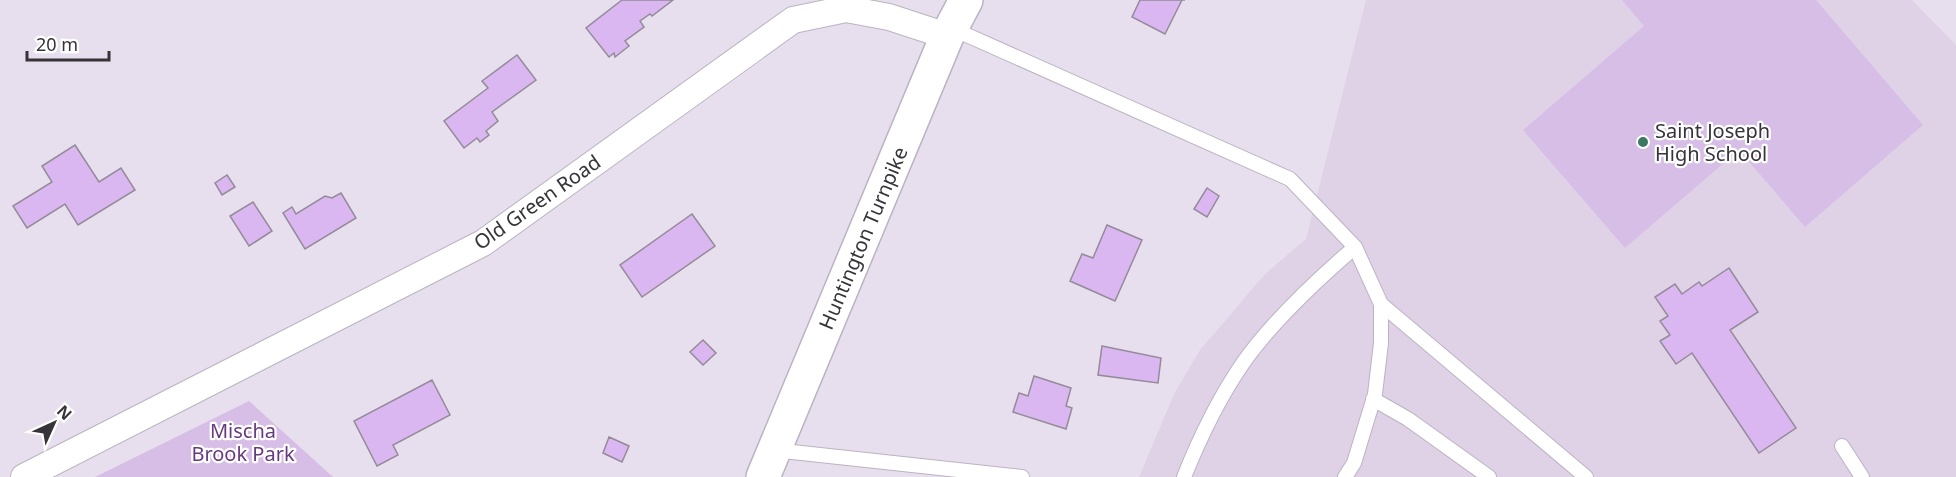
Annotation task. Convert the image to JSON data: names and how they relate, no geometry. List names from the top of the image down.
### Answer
{
  "streets": {
    "main road": ["Huntington Turnpike"],
    "street": ["Old Green Road"]
  },
  "crossings": [
    ["Old Green Road", "Huntington Turnpike"]
  ],
  "parks": ["Mischa Brook Park"],
  "places": ["Saint Joseph High School"],
  "scale_bar": "20 m",
  "north": "top right"
}
